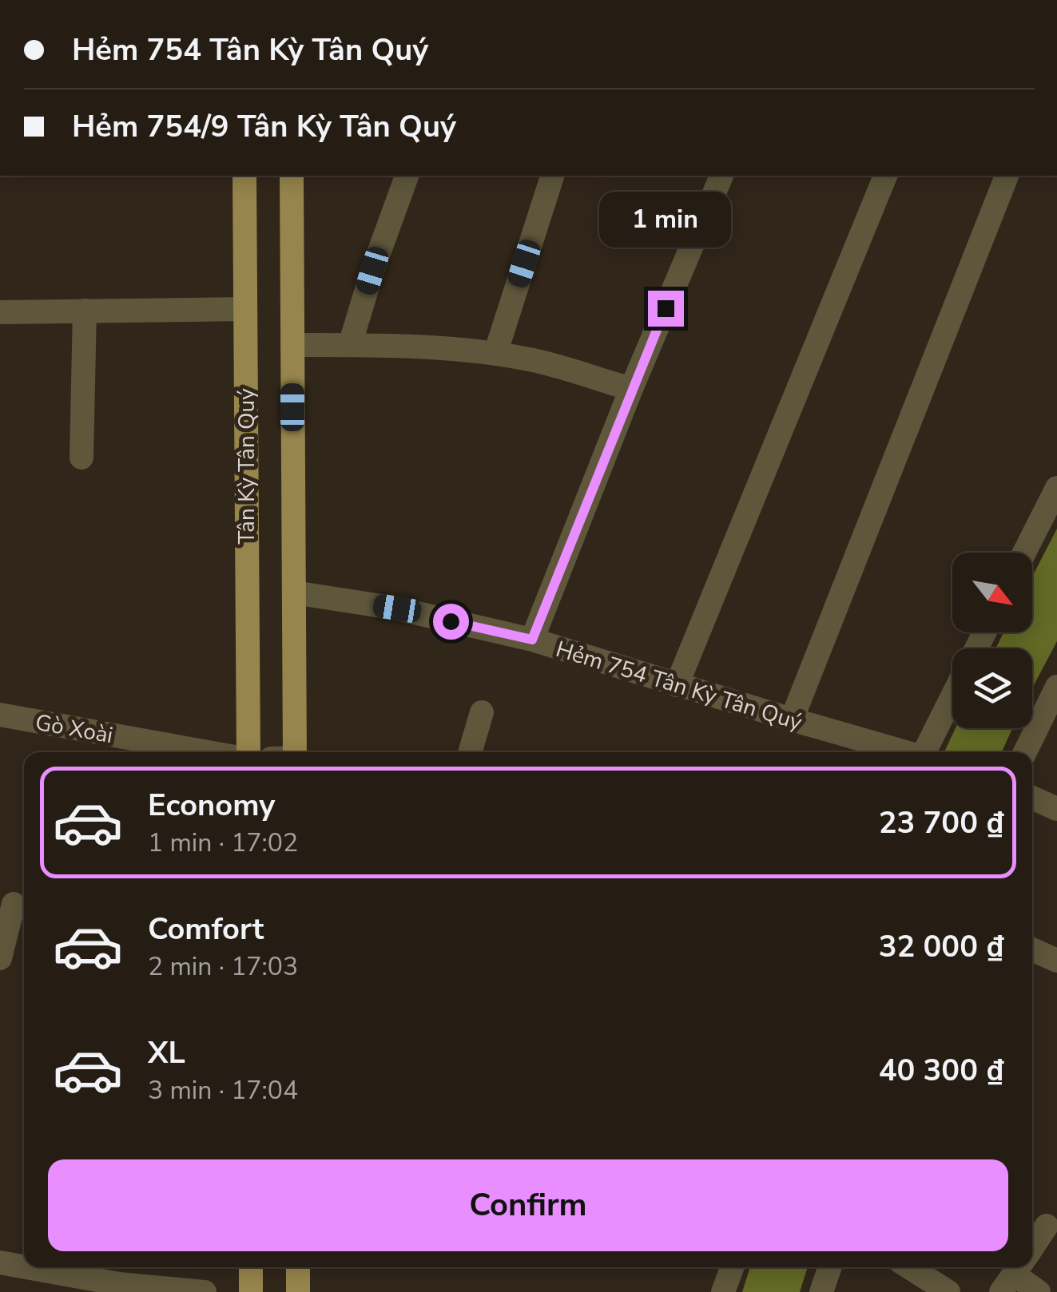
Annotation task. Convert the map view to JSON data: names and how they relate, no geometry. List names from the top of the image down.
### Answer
{
  "streets": {
    "main road": ["Tân Kỳ Tân Quý"],
    "street": ["Hẻm 754 Tân Kỳ Tân Quý", "Gò Xoài"]
  },
  "north": "bottom right",
  "page": {
    "banner": ["Hẻm 754 Tân Kỳ Tân Quý", "Hẻm 754/9 Tân Kỳ Tân Quý"],
    "bubble": "1 min",
    "list": [
      {
        "name": "Economy",
        "note": "1 min · 17:02",
        "value": "23 700 ₫"
      },
      {
        "name": "Comfort",
        "note": "2 min · 17:03",
        "value": "32 000 ₫"
      },
      {
        "name": "XL",
        "note": "3 min · 17:04",
        "value": "40 300 ₫"
      }
    ],
    "buttons": "Confirm"
  }
}
